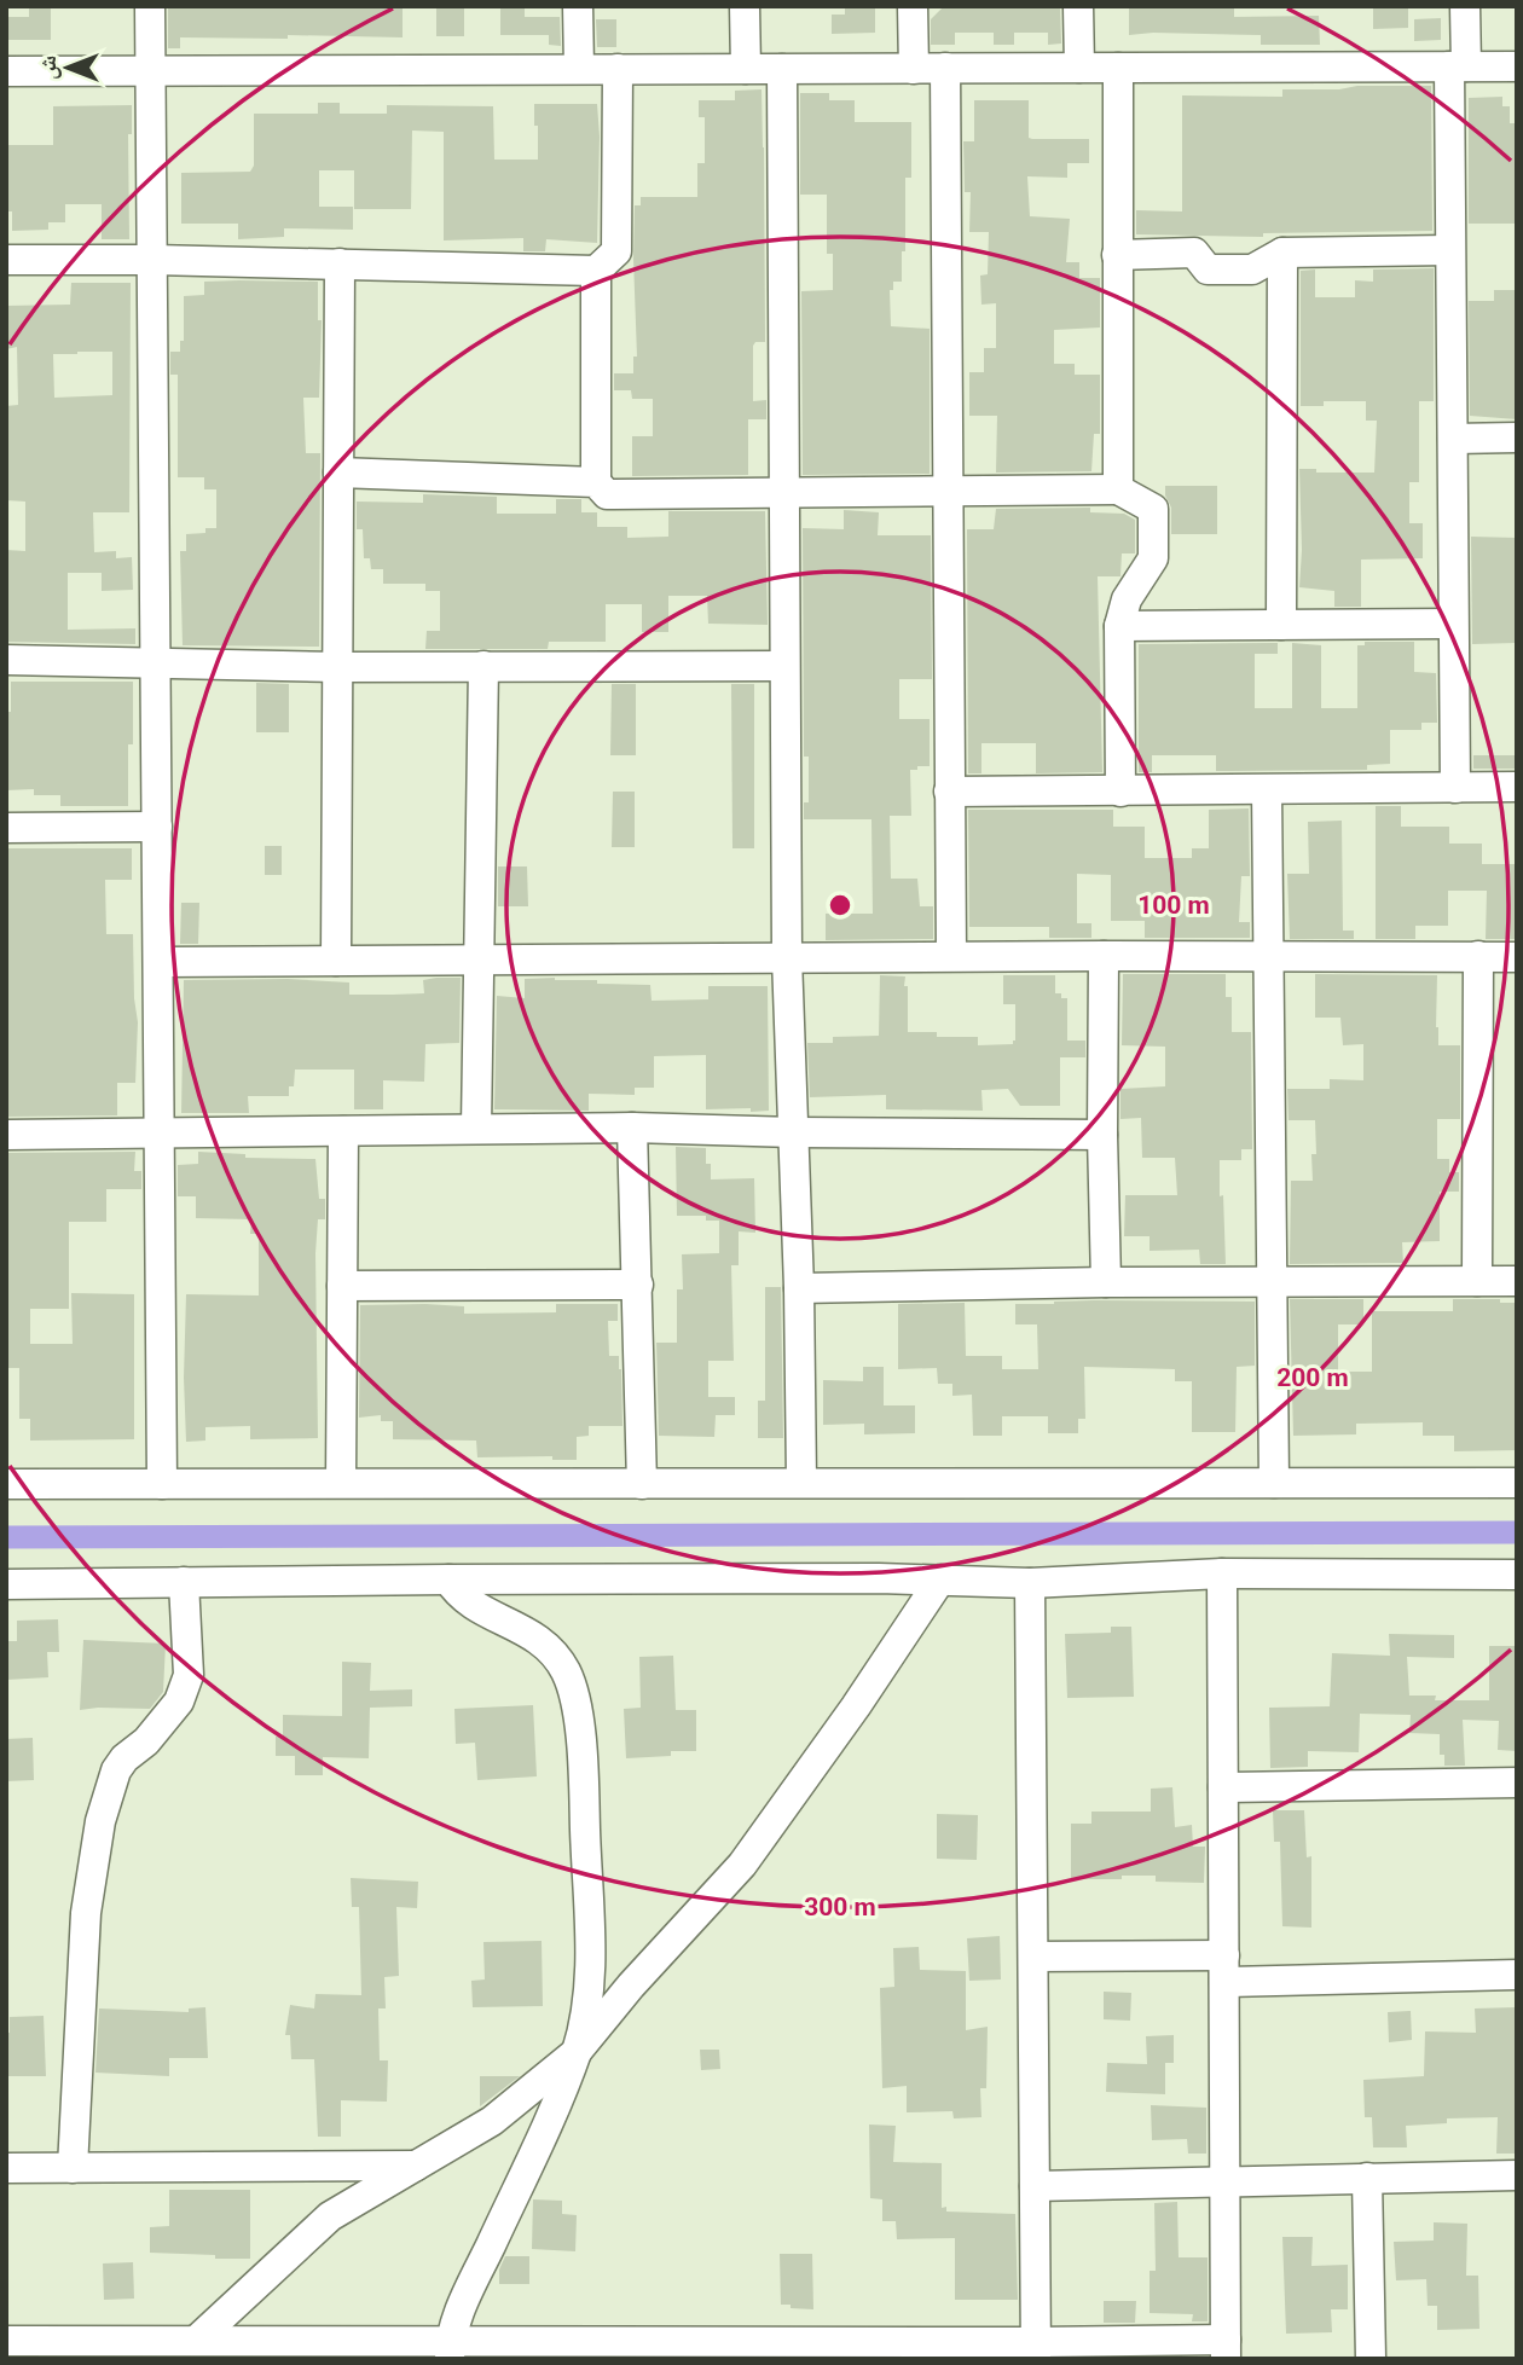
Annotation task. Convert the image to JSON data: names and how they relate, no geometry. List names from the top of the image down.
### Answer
{
  "north": "left",
  "rings": ["100 m", "200 m", "300 m"]
}
